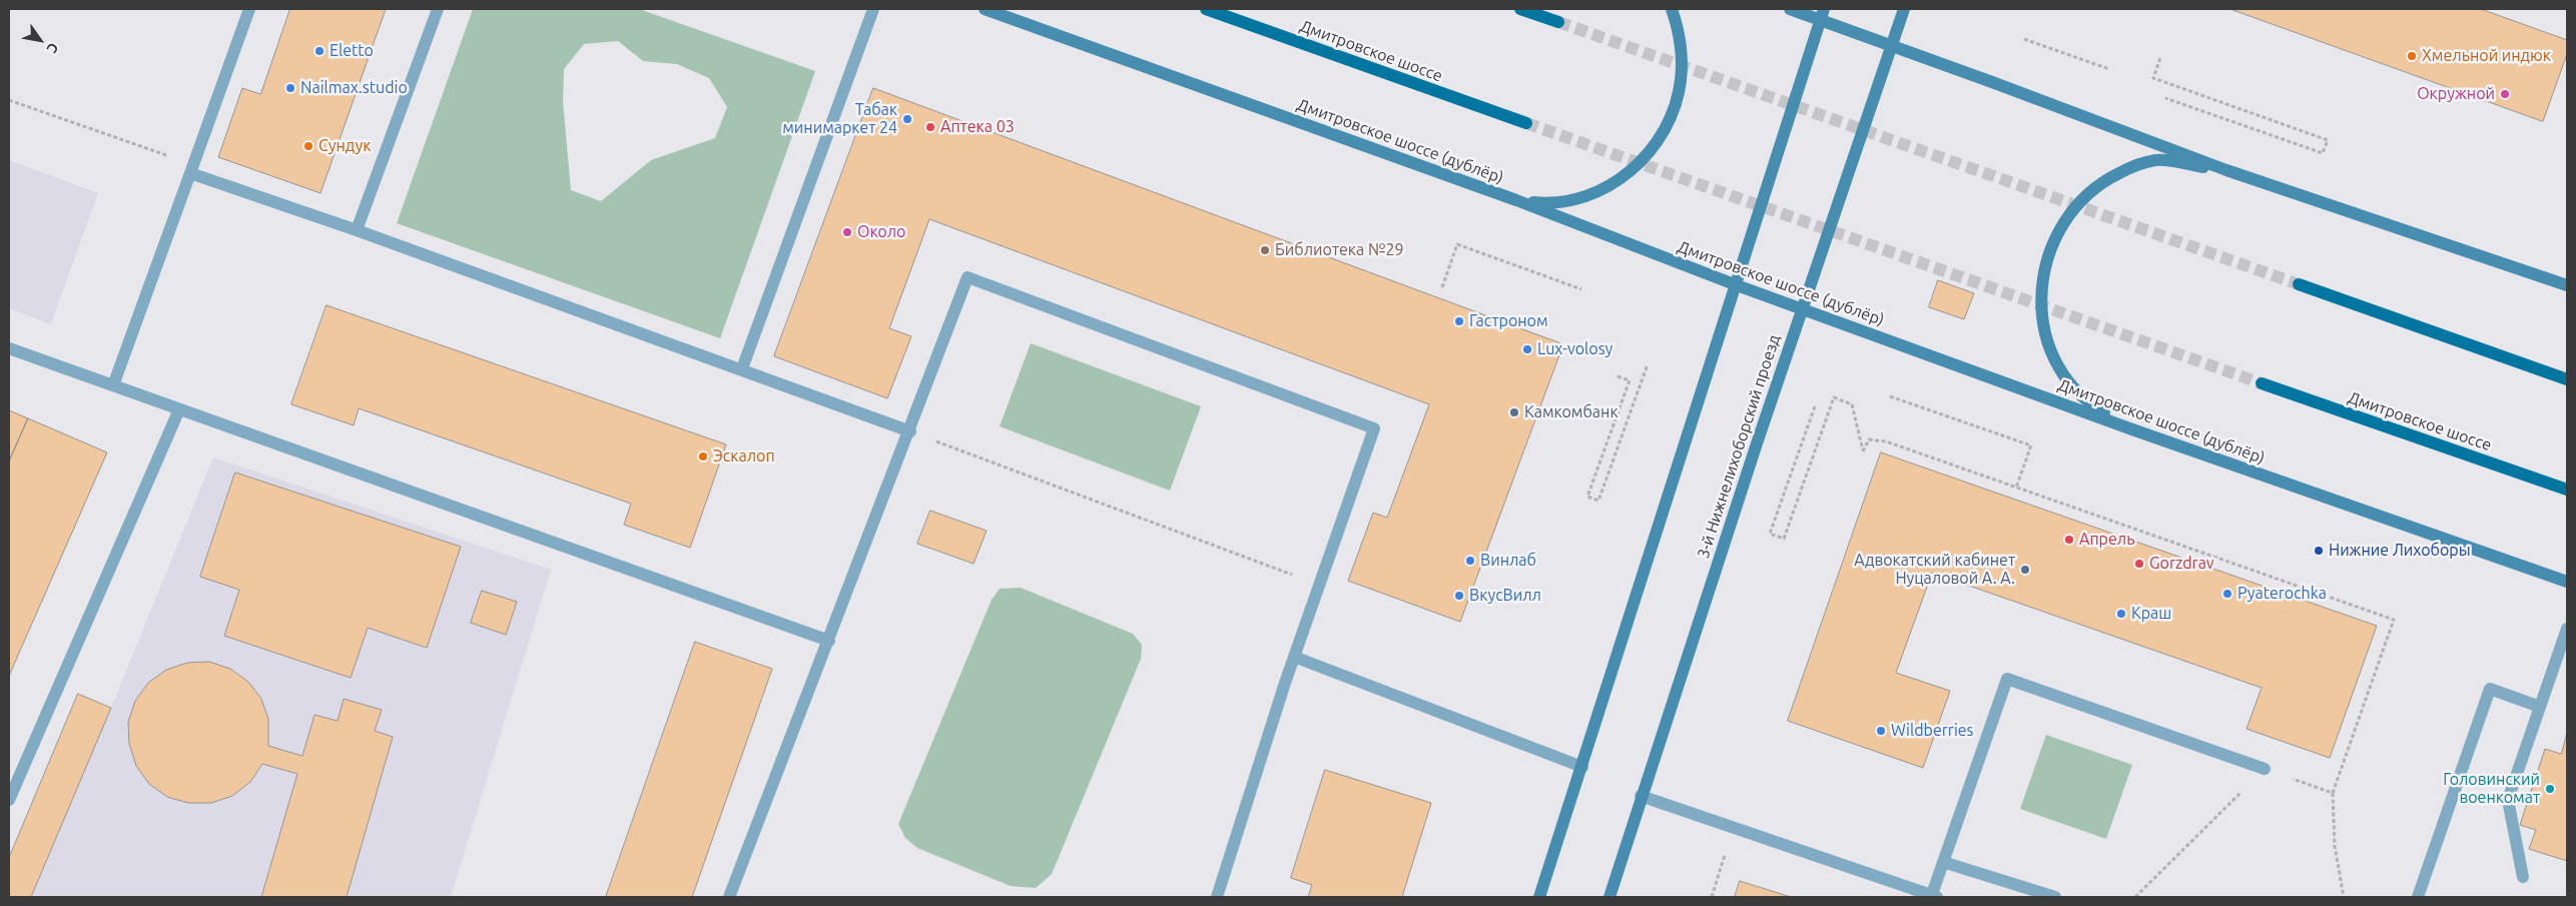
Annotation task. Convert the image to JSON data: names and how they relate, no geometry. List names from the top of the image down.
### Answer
{
  "streets": {
    "main road": ["Дмитровское шоссе", "Дмитровское шоссе (дублёр)", "3-й Нижнелихоборский проезд"]
  },
  "crossings": [
    ["Дмитровское шоссе (дублёр)", "3-й Нижнелихоборский проезд"]
  ],
  "places": [
    "Eletto",
    "Хмельной индюк",
    "Nailmax.studio",
    "Окружной",
    "Табак минимаркет 24",
    "Аптека 03",
    "Сундук",
    "Около",
    "Библиотека №29",
    "Гастроном",
    "Lux-volosy",
    "Камкомбанк",
    "Эскалоп",
    "Апрель",
    "Нижние Лихоборы",
    "Винлаб",
    "Gorzdrav",
    "Адвокатский кабинет Нуцаловой А. А.",
    "Pyaterochka",
    "ВкусВилл",
    "Краш",
    "Wildberries",
    "Головинский военкомат"
  ],
  "north": "bottom right"
}
